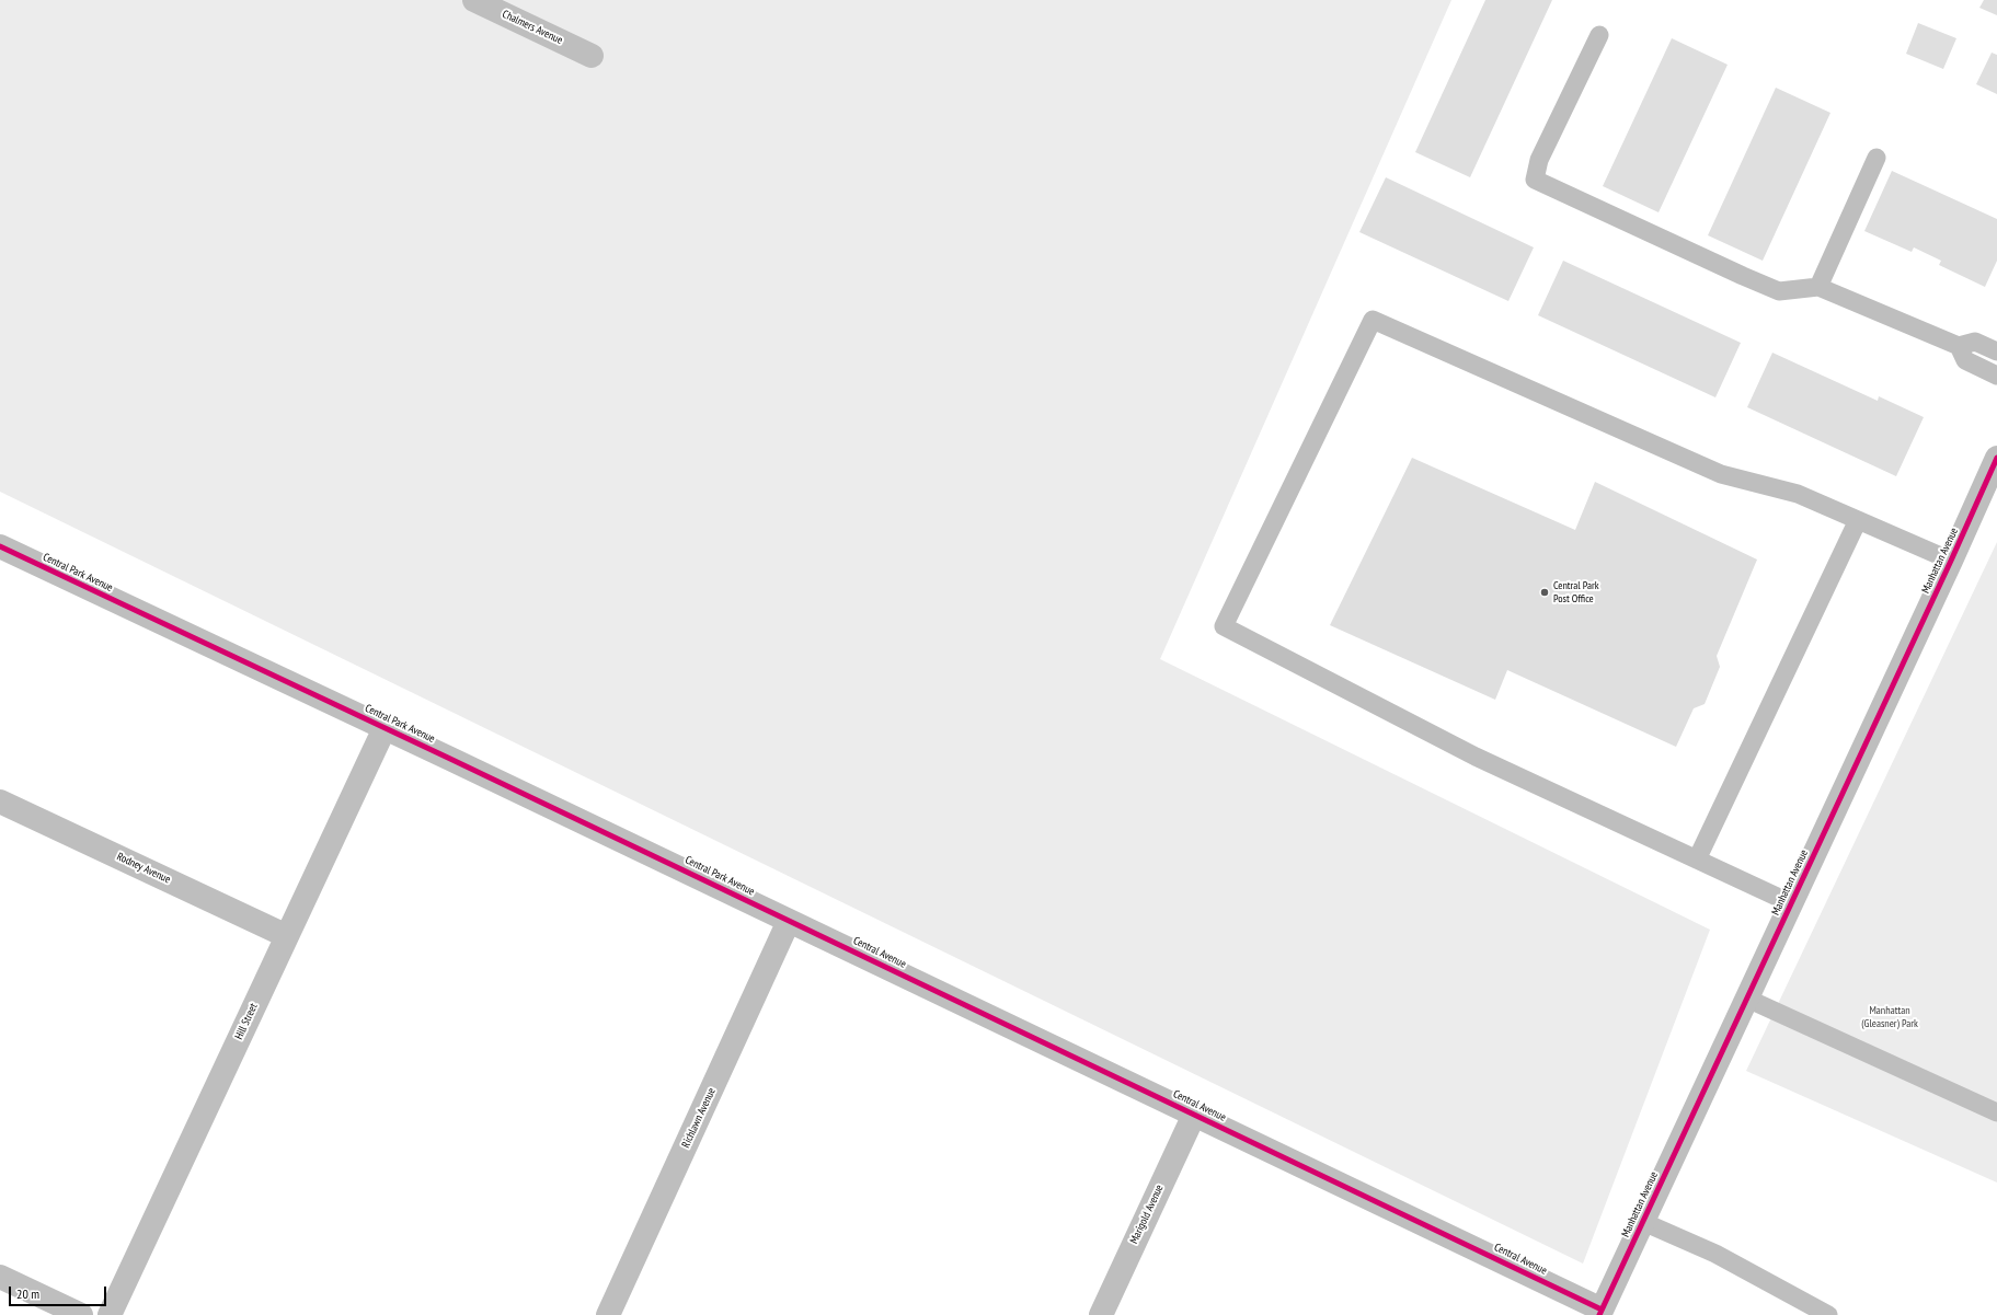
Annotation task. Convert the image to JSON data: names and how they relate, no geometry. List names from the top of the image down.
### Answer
{
  "streets": {
    "street": [
      "Chalmers Avenue",
      "Manhattan Avenue",
      "Central Park Avenue",
      "Rodney Avenue",
      "Central Avenue",
      "Hill Street",
      "Richlawn Avenue",
      "Marigold Avenue"
    ]
  },
  "crossings": [
    ["Manhattan Avenue", "Central Avenue"],
    ["Central Park Avenue", "Central Avenue"],
    ["Central Park Avenue", "Hill Street"],
    ["Central Park Avenue", "Richlawn Avenue"],
    ["Rodney Avenue", "Hill Street"],
    ["Central Avenue", "Richlawn Avenue"],
    ["Central Avenue", "Marigold Avenue"]
  ],
  "parks": ["Manhattan (Gleasner) Park"],
  "places": ["Central Park Post Office"],
  "scale_bar": "20 m"
}
